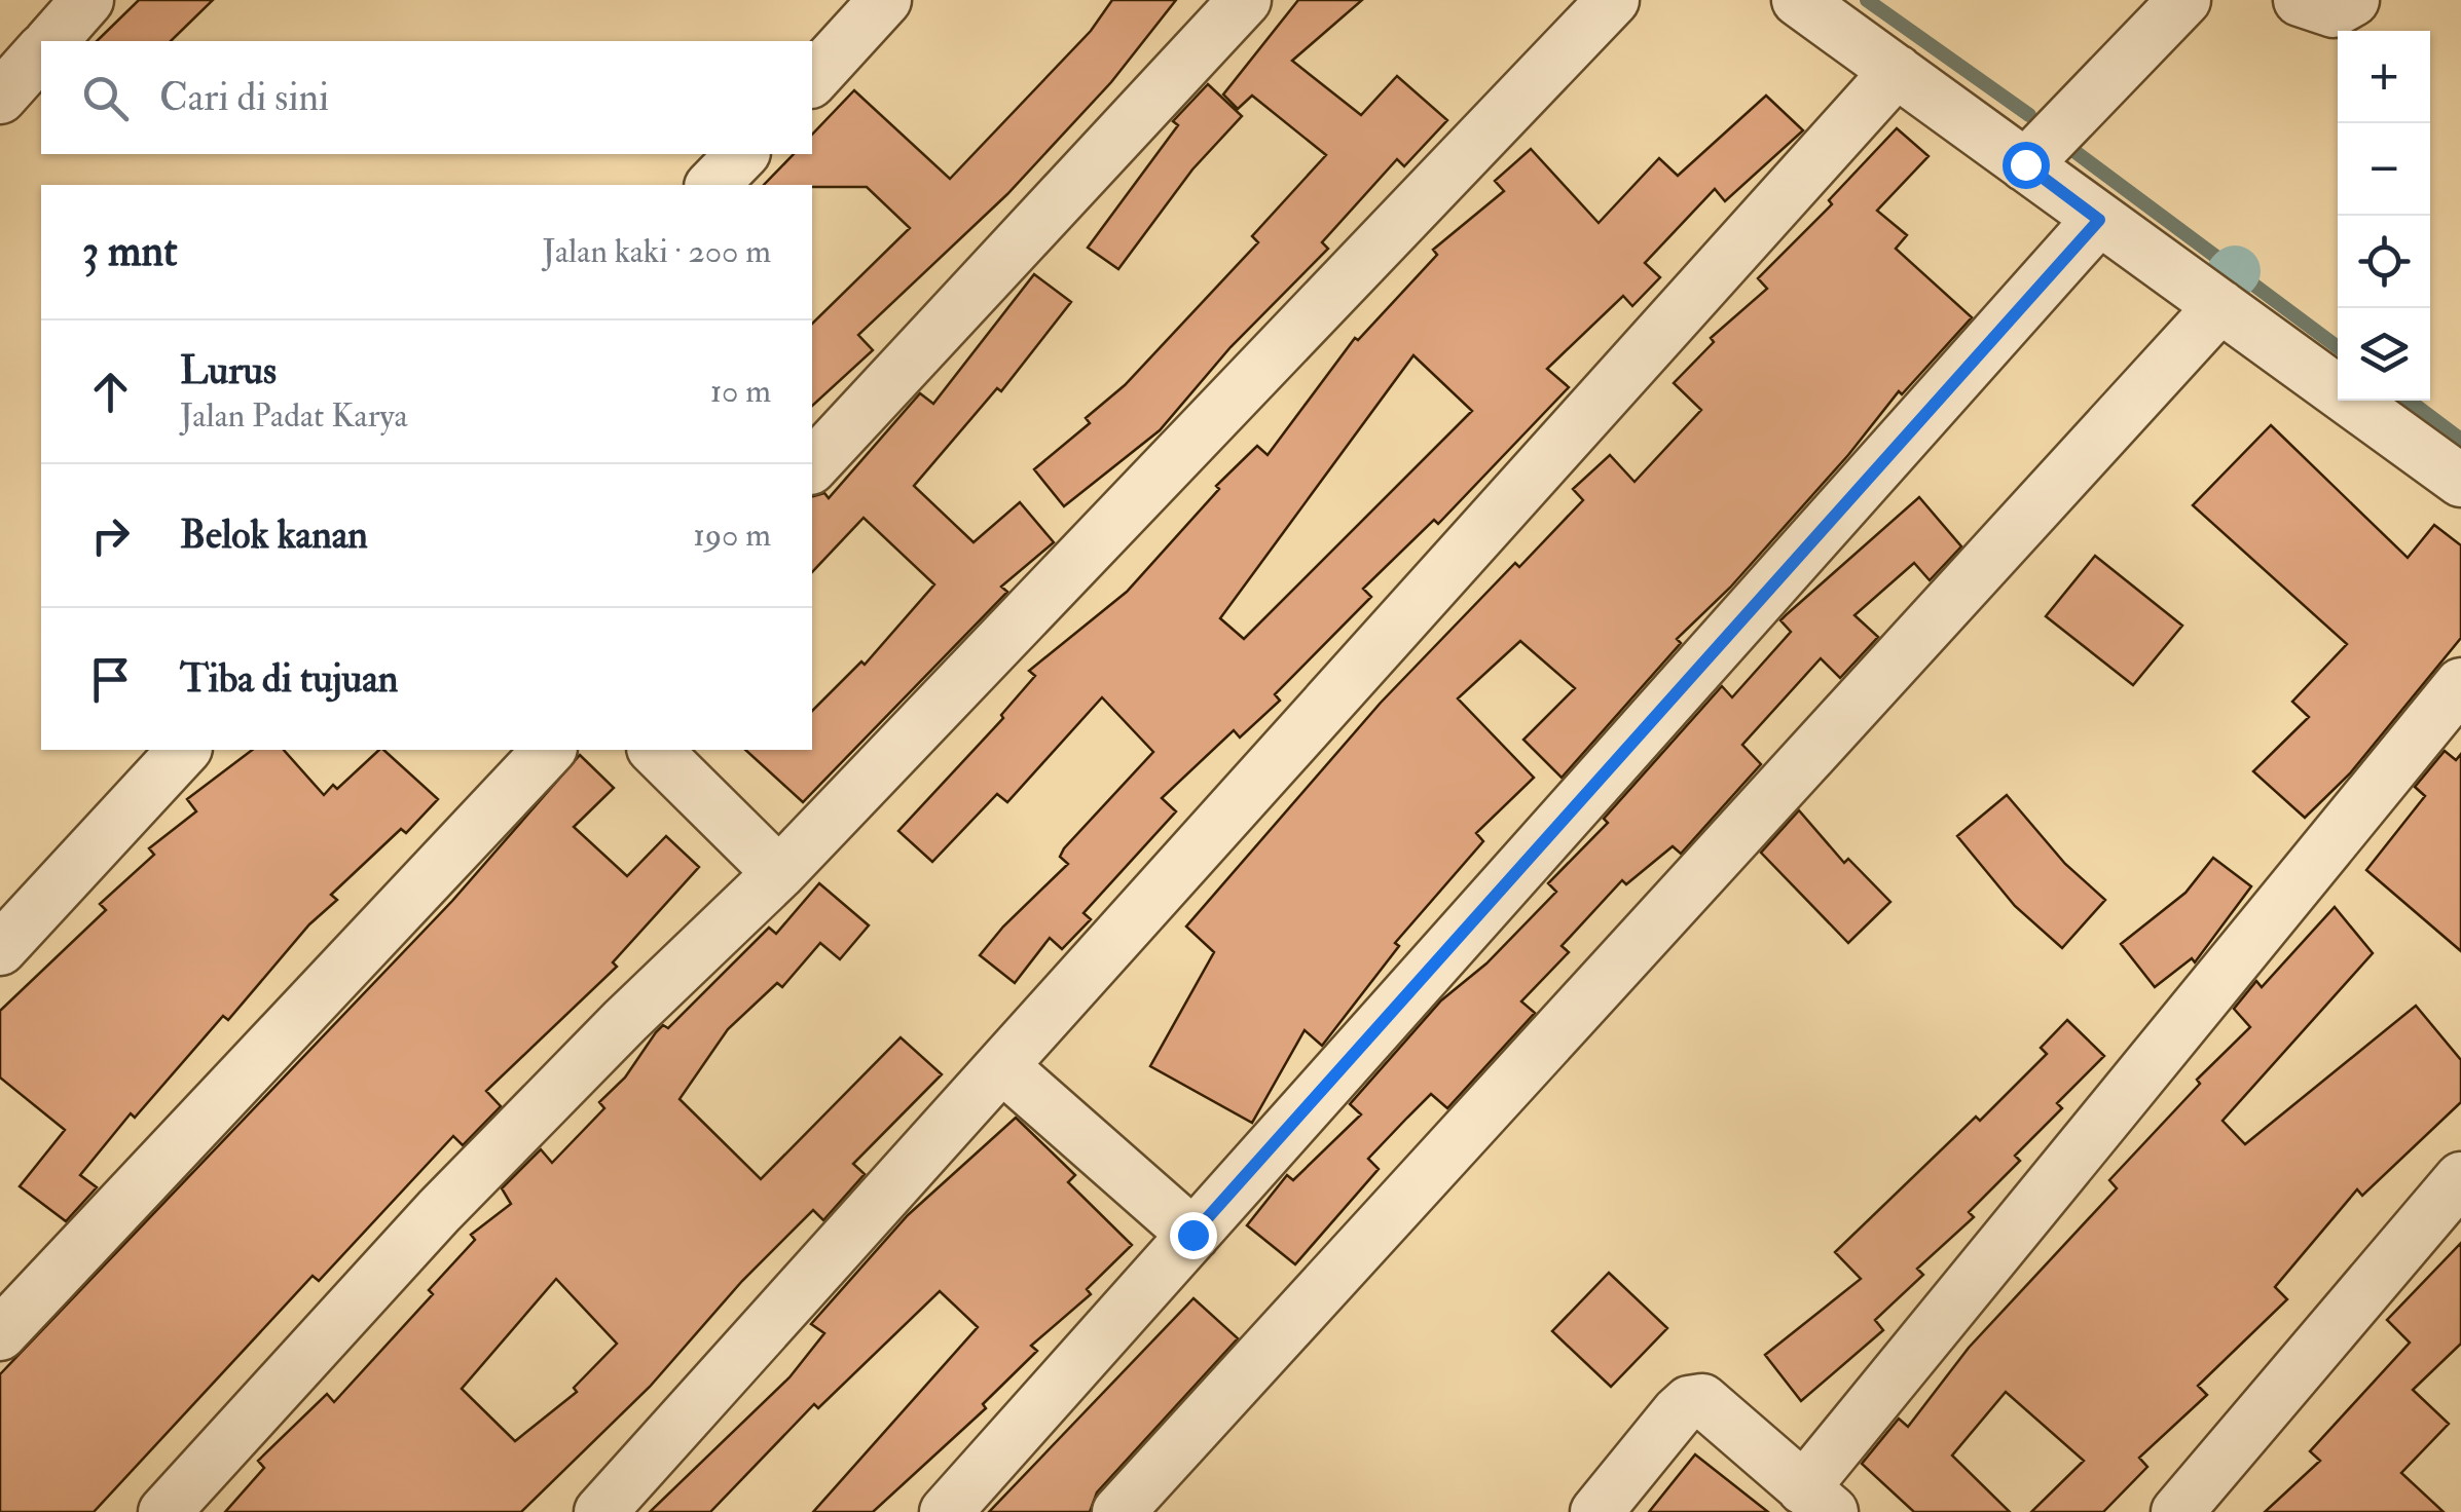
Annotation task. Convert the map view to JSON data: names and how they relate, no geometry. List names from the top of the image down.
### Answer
{
  "page": {
    "map_buttons": ["+", "−"],
    "search": "Cari di sini",
    "heading": ["3 mnt", "Jalan kaki · 200 m"],
    "list": [
      ["Lurus", "Jalan Padat Karya", "10 m"],
      ["Belok kanan", "190 m"],
      "Tiba di tujuan"
    ]
  }
}
